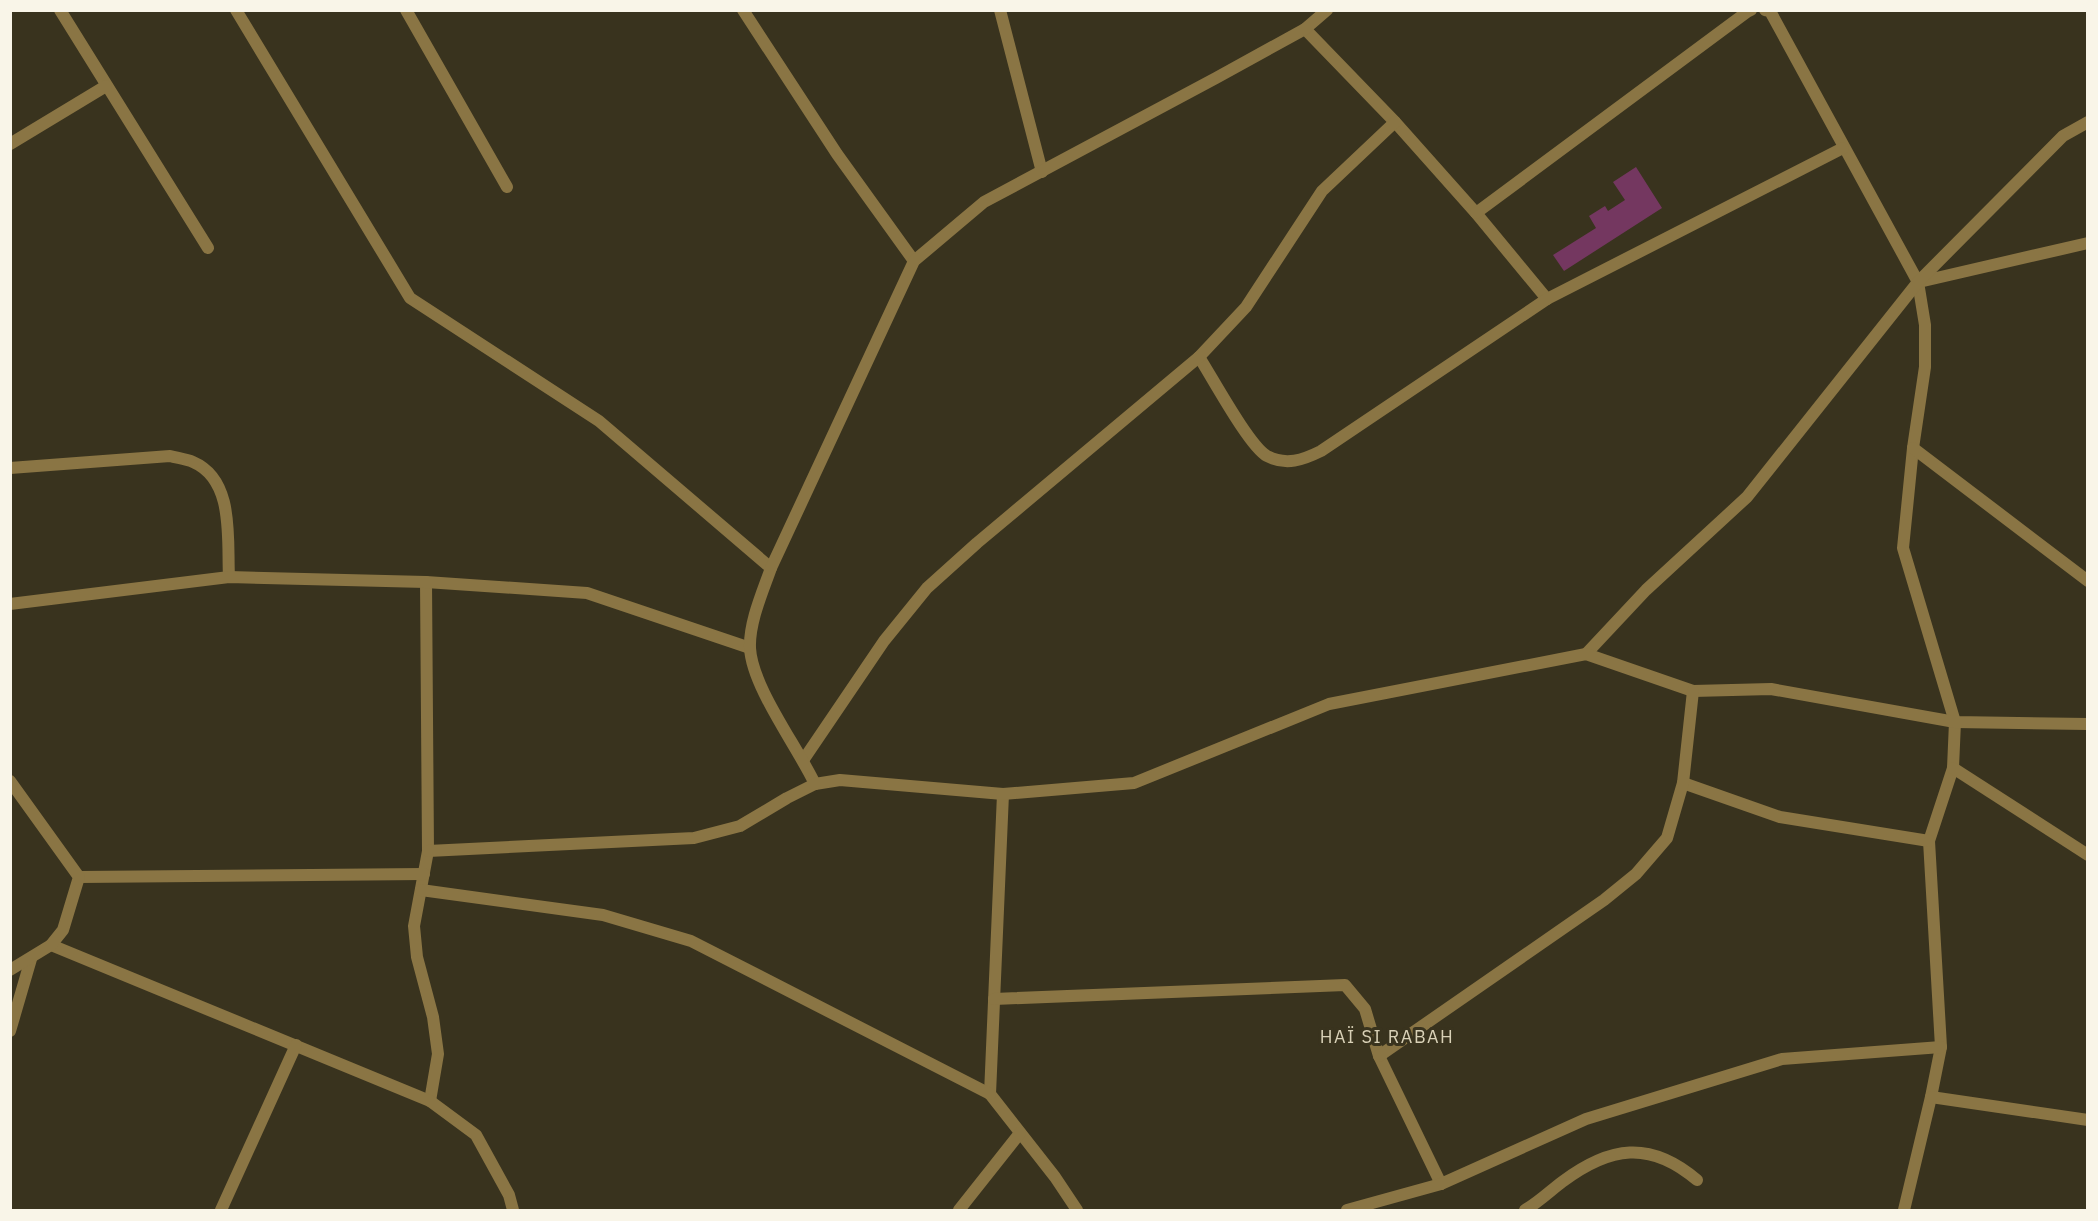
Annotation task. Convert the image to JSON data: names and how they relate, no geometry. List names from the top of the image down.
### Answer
{
  "districts": ["HAÏ SI RABAH"]
}
